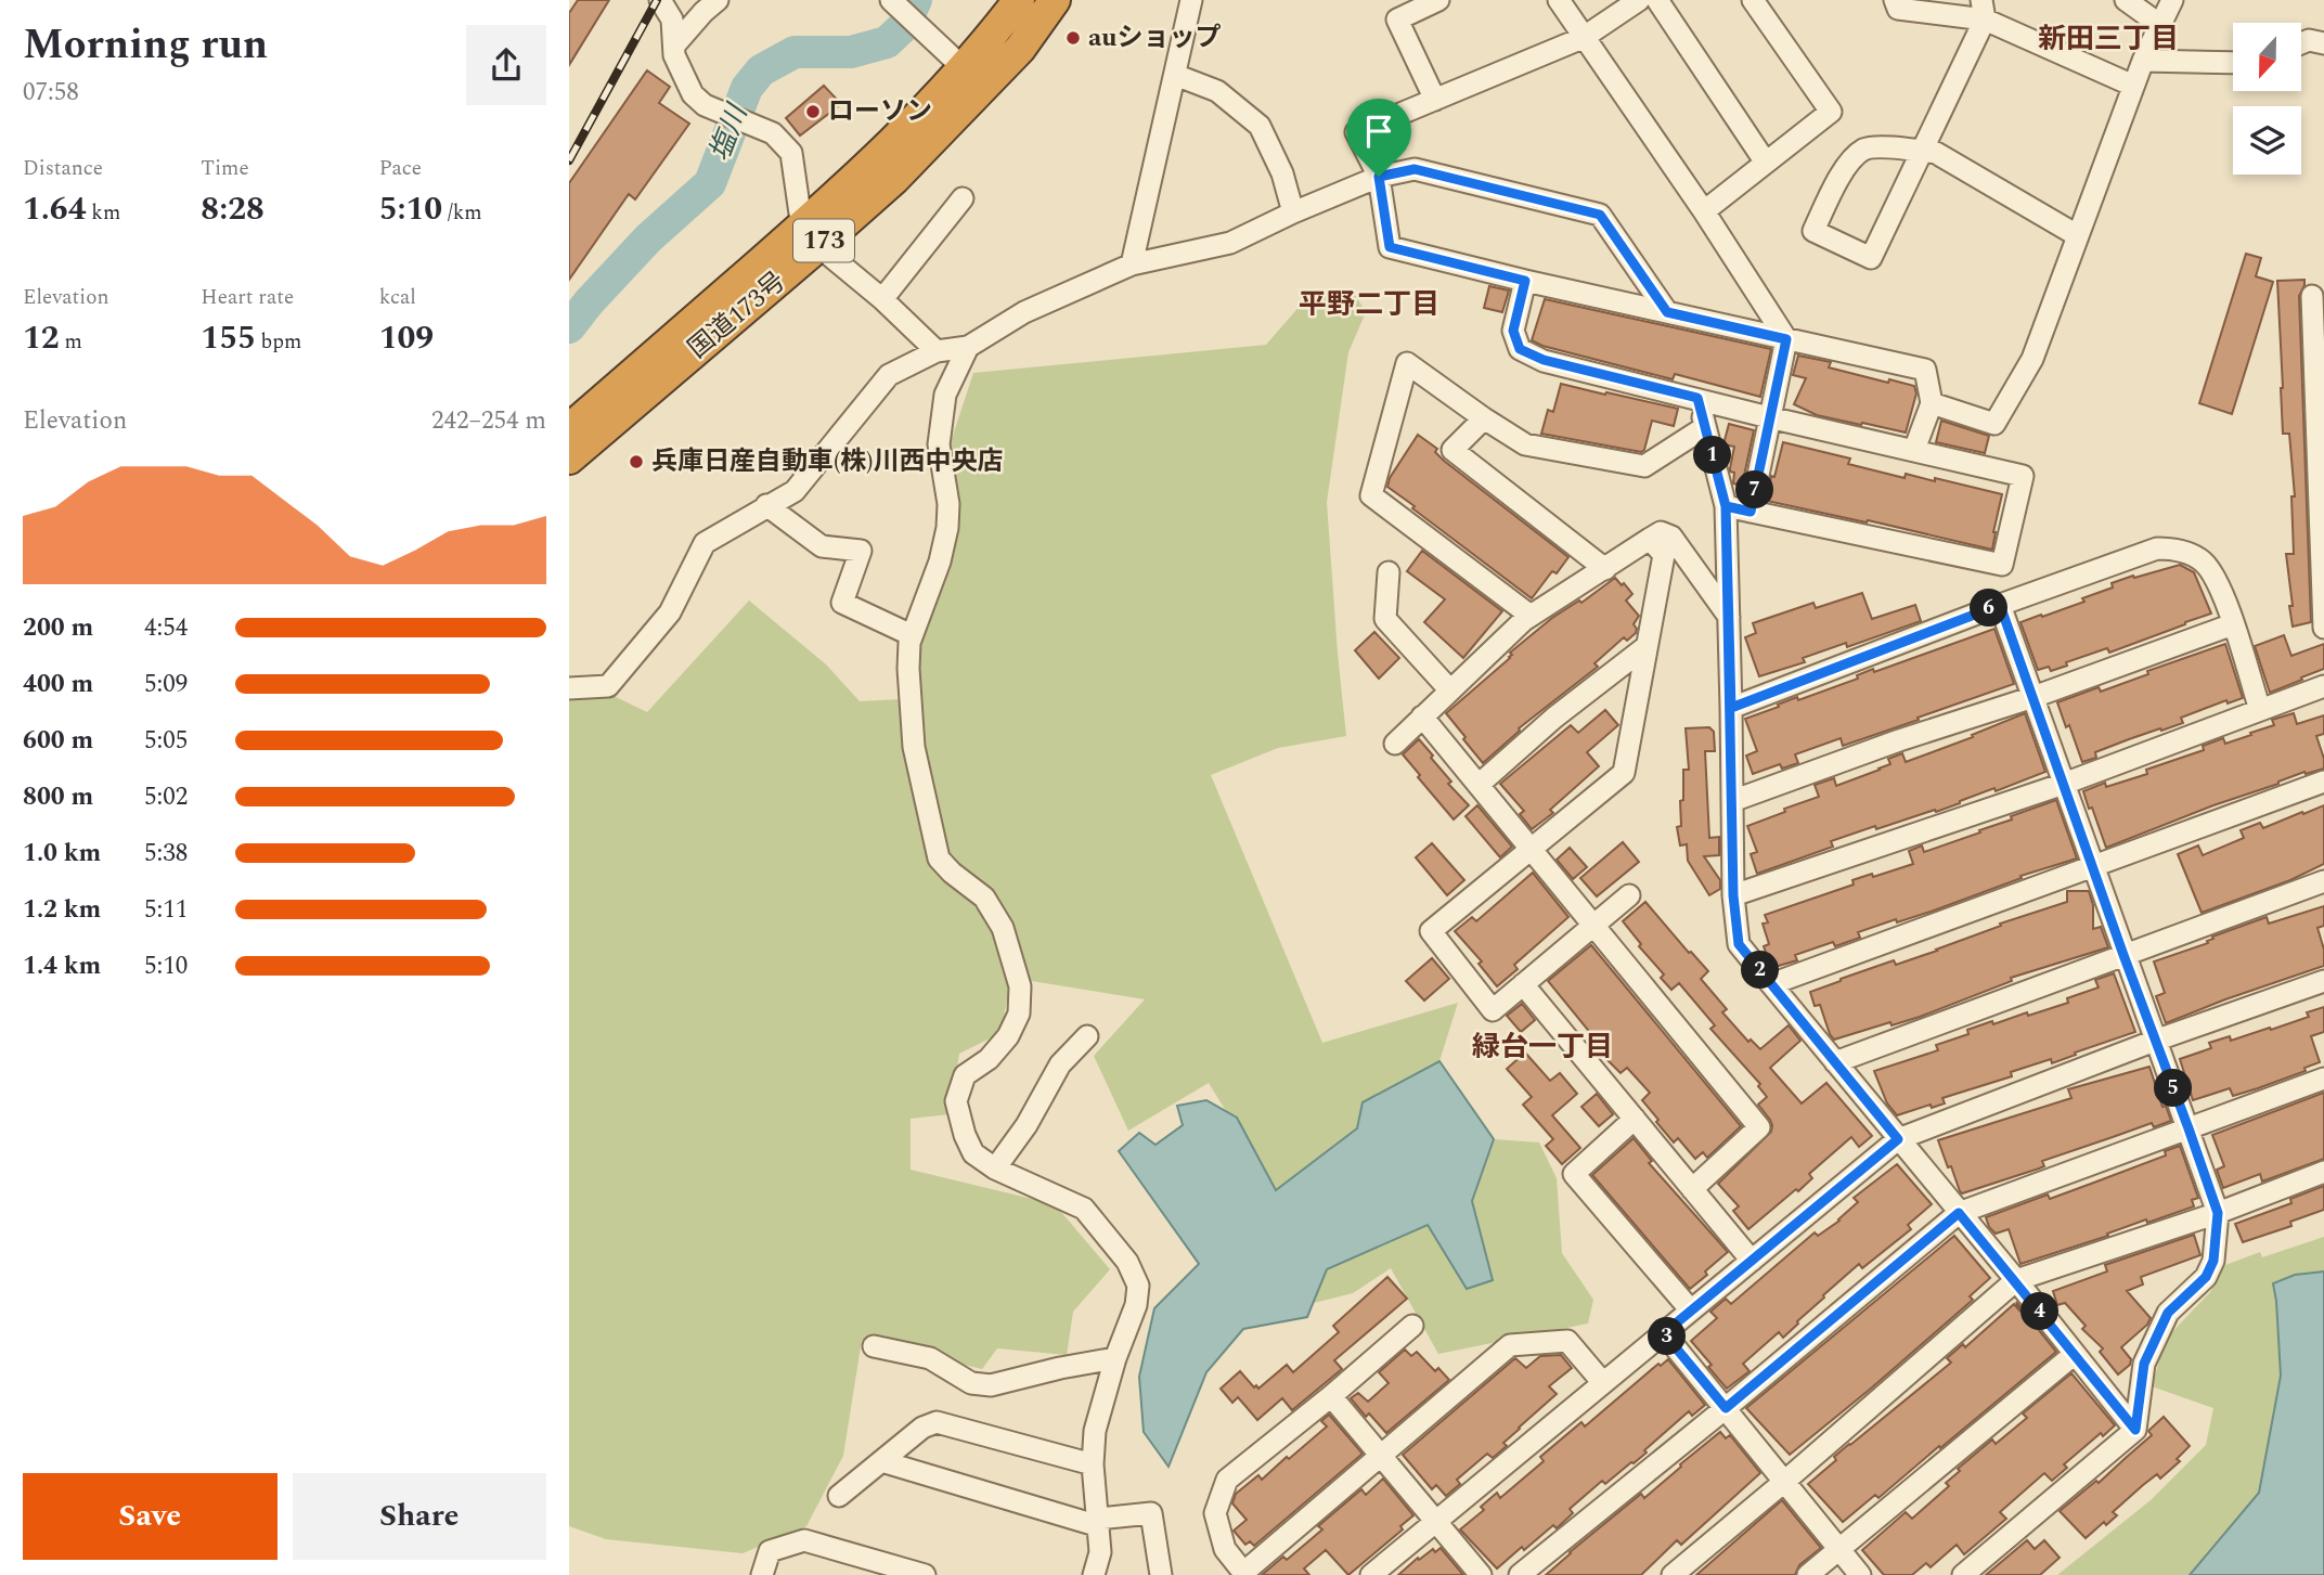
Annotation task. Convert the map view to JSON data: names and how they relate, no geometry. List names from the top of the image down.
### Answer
{
  "streets": {
    "highway": ["173", "国道173号"]
  },
  "districts": ["新田三丁目", "平野二丁目", "緑台一丁目"],
  "water": ["塩川"],
  "places": ["auショップ", "ローソン", "兵庫日産自動車(株)川西中央店"],
  "north": "bottom",
  "page": {
    "heading": ["Morning run", "07:58"],
    "stats": [
      ["Distance", "1.64 km"],
      ["Time", "8:28"],
      ["Pace", "5:10 /km"],
      ["Elevation", "12 m"],
      ["Heart rate", "155 bpm"],
      ["kcal", "109"]
    ],
    "chart": ["Elevation", "242–254 m"],
    "pins": [
      "1",
      "7",
      "6",
      "2",
      "5",
      "4",
      "3"
    ],
    "list": [
      {
        "name": "200 m",
        "note": "4:54"
      },
      {
        "name": "400 m",
        "note": "5:09"
      },
      {
        "name": "600 m",
        "note": "5:05"
      },
      {
        "name": "800 m",
        "note": "5:02"
      },
      {
        "name": "1.0 km",
        "note": "5:38"
      },
      {
        "name": "1.2 km",
        "note": "5:11"
      },
      {
        "name": "1.4 km",
        "note": "5:10"
      }
    ],
    "buttons": ["Save", "Share"]
  }
}
